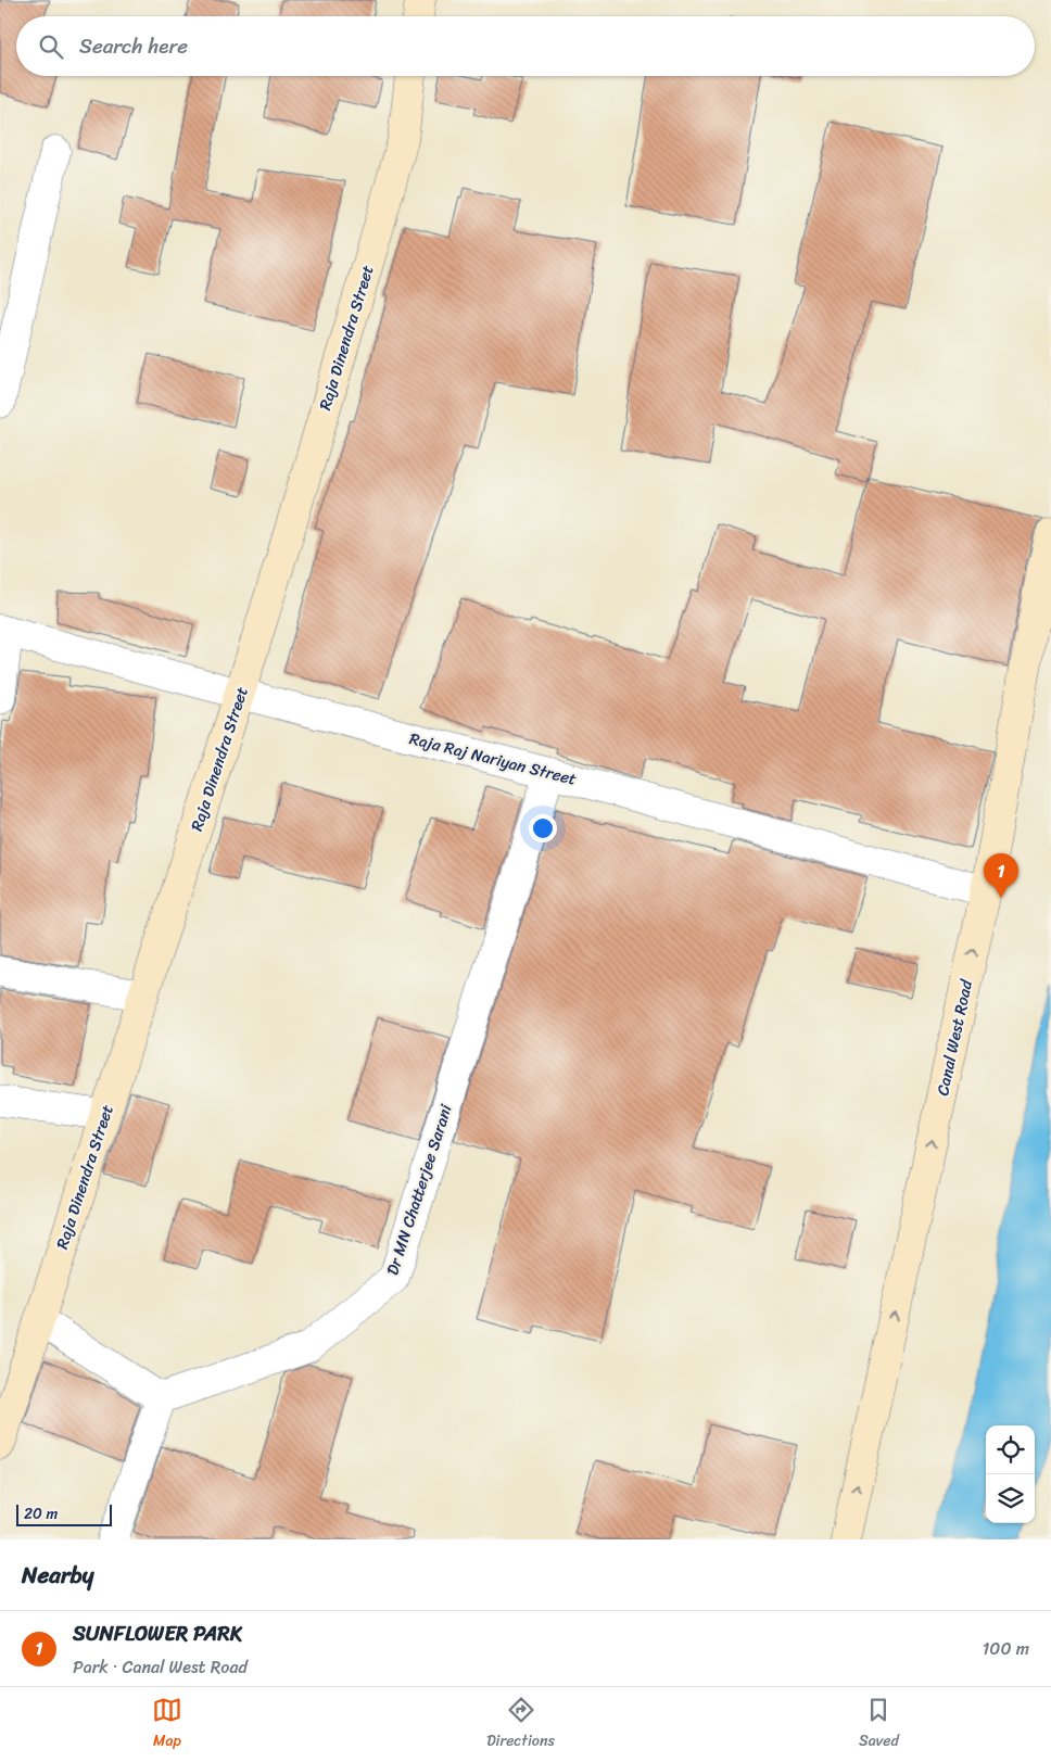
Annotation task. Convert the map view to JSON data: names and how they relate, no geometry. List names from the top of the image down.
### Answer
{
  "streets": {
    "main road": ["Raja Dinendra Street", "Canal West Road"],
    "street": ["Raja Raj Nariyan Street", "Dr MN Chatterjee Sarani"]
  },
  "crossings": [
    ["Raja Dinendra Street", "Raja Raj Nariyan Street"],
    ["Raja Raj Nariyan Street", "Canal West Road"],
    ["Raja Raj Nariyan Street", "Dr MN Chatterjee Sarani"]
  ],
  "one_way": ["Canal West Road"],
  "scale_bar": "20 m",
  "page": {
    "search": "Search here",
    "pins": "1",
    "scale": "20 m",
    "heading": "Nearby",
    "list": [
      {
        "mark": "1",
        "name": "SUNFLOWER PARK",
        "note": "Park · Canal West Road",
        "value": "100 m"
      }
    ],
    "nav": ["Map", "Directions", "Saved"]
  }
}
